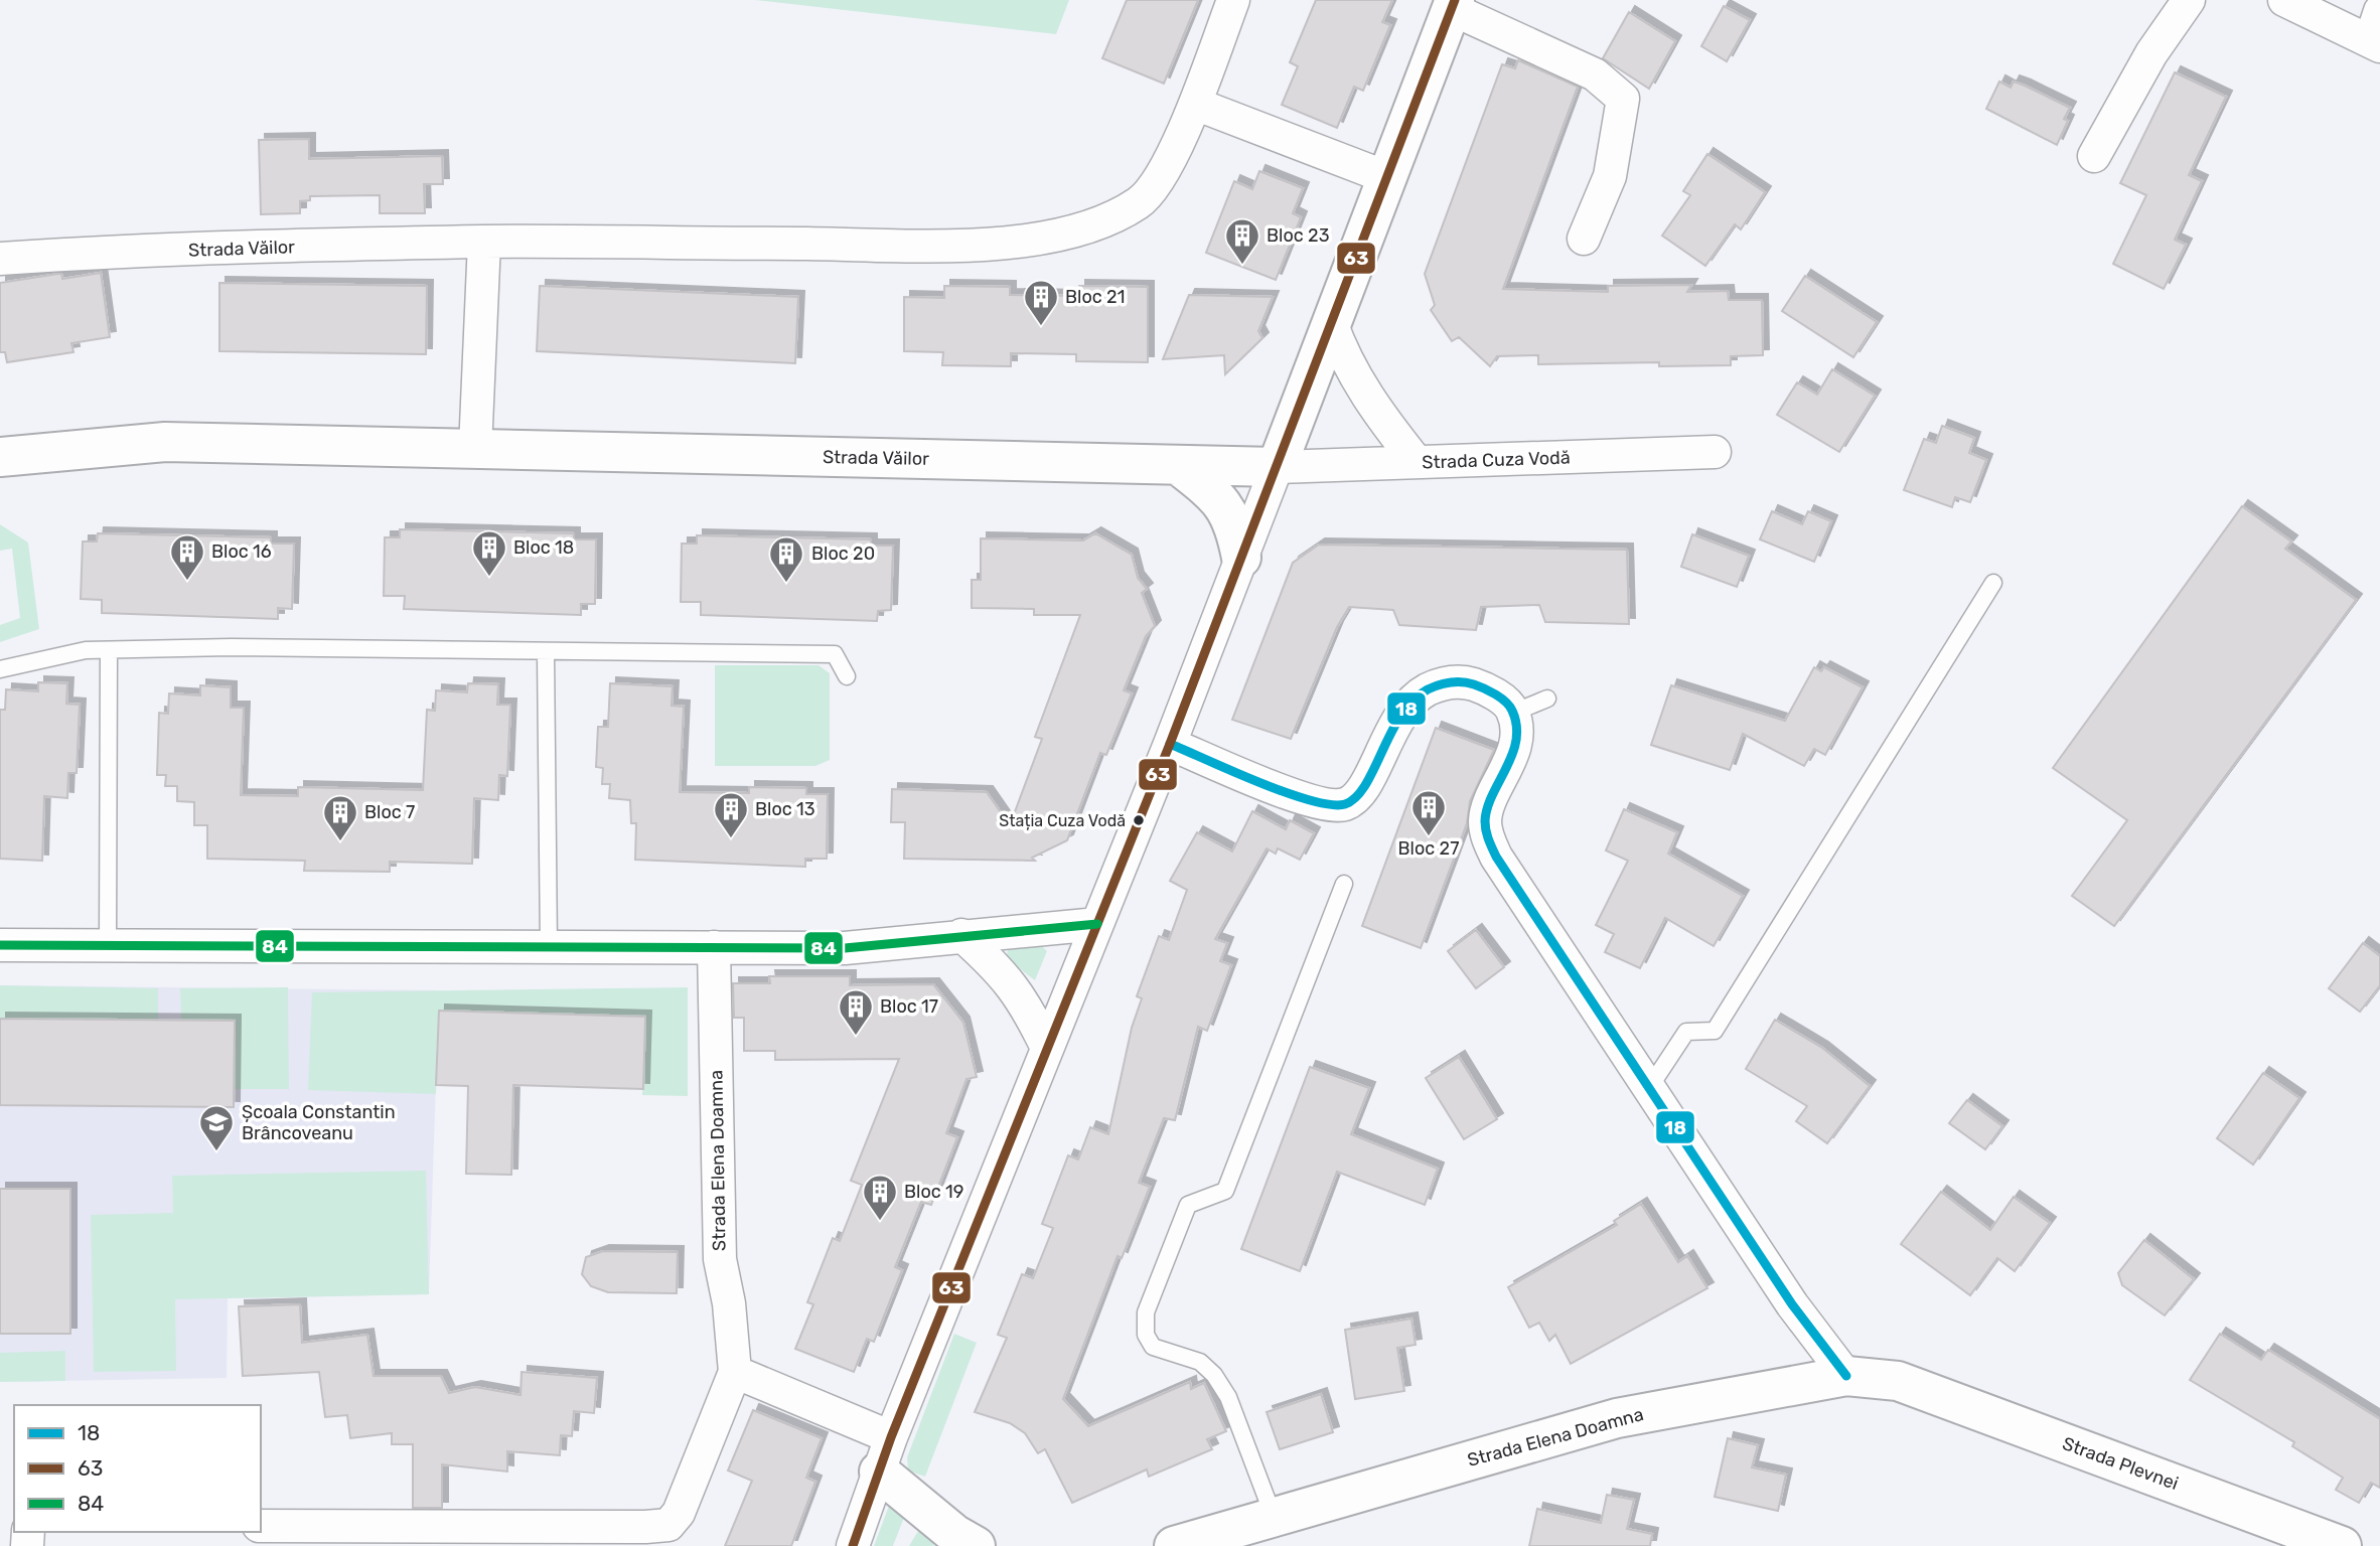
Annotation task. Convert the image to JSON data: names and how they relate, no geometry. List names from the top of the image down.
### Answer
{
  "streets": {
    "street": [
      "Strada Văilor",
      "Strada Cuza Vodă",
      "Strada Elena Doamna",
      "Strada Plevnei"
    ]
  },
  "crossings": [
    ["Strada Văilor", "Strada Cuza Vodă"],
    ["Strada Elena Doamna", "Strada Plevnei"]
  ],
  "places": {
    "building": [
      "Bloc 23",
      "Bloc 21",
      "Bloc 18",
      "Bloc 16",
      "Bloc 20",
      "Bloc 27",
      "Bloc 13",
      "Bloc 7",
      "Bloc 17",
      "Bloc 19"
    ],
    "other": ["Stația Cuza Vodă"],
    "school or university": ["Școala Constantin Brâncoveanu"]
  },
  "lines": ["transit line 63", "transit line 18", "transit line 84"],
  "legend": ["18", "63", "84"]
}
